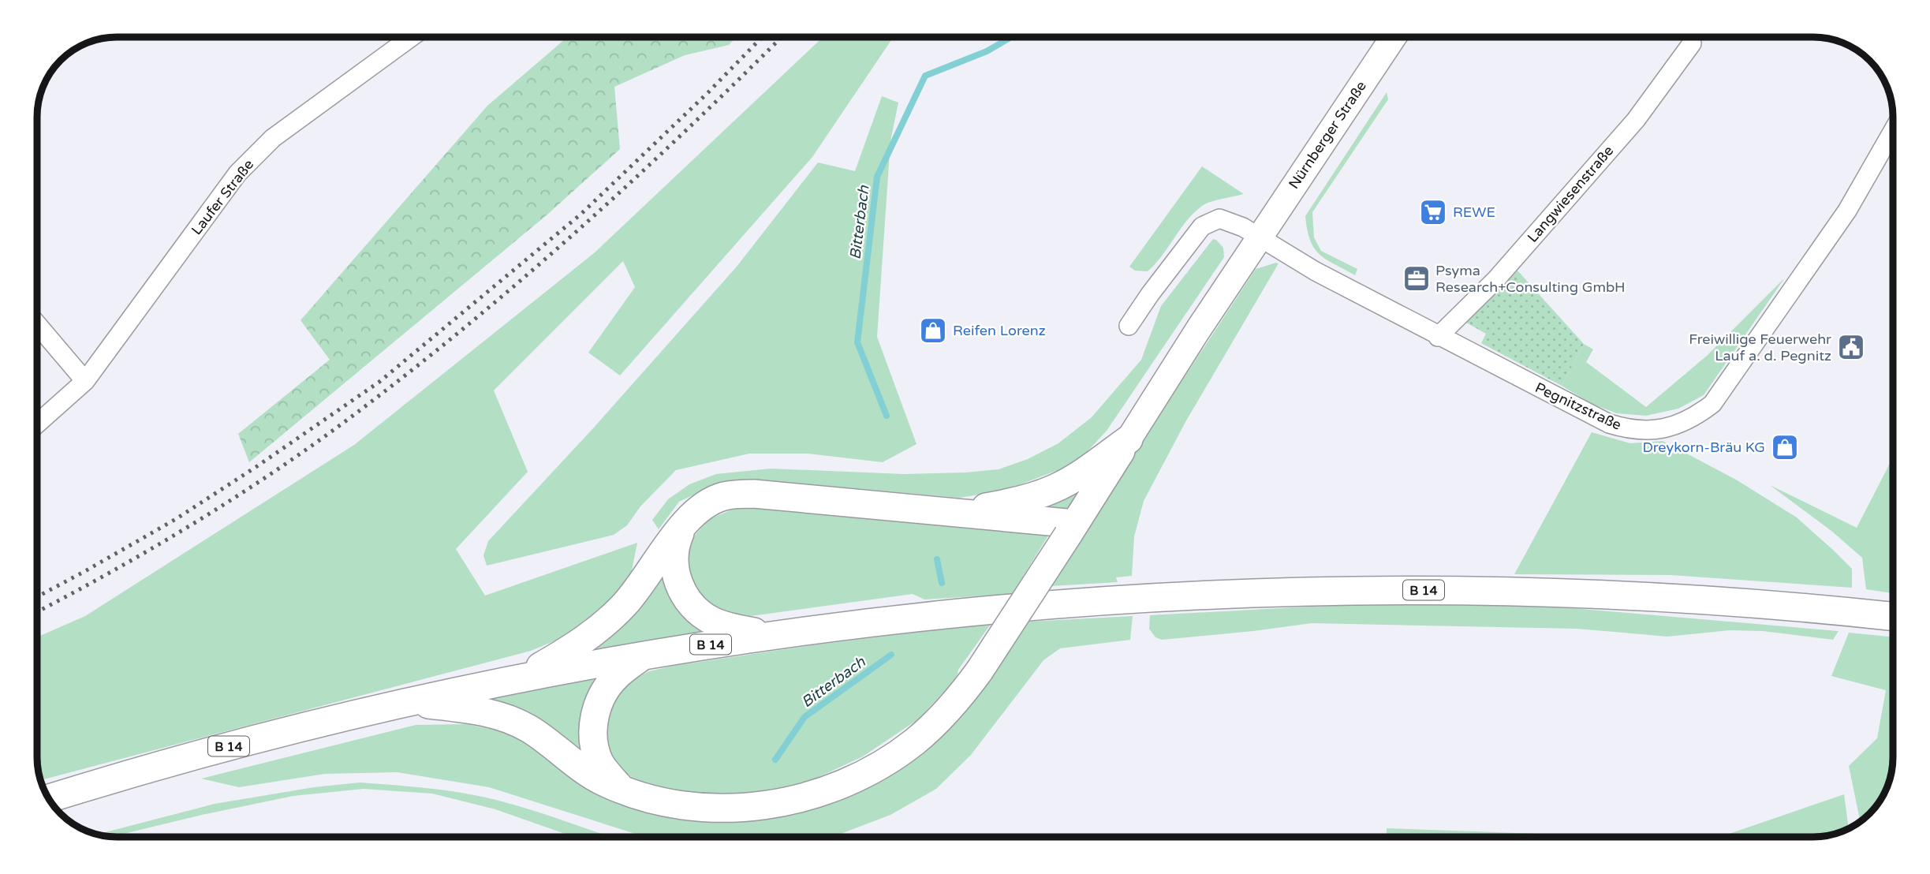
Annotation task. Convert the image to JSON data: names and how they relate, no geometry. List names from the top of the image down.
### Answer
{
  "streets": {
    "main road": ["Nürnberger Straße", "B 14"],
    "street": ["Langwiesenstraße", "Laufer Straße", "Pegnitzstraße"]
  },
  "crossings": [
    ["Nürnberger Straße", "Pegnitzstraße"],
    ["Langwiesenstraße", "Pegnitzstraße"]
  ],
  "water": ["Bitterbach"],
  "places": {
    "supermarket": ["REWE"],
    "office": ["Psyma Research+Consulting GmbH"],
    "shop": ["Reifen Lorenz", "Dreykorn-Bräu KG"],
    "public building": ["Freiwillige Feuerwehr Lauf a. d. Pegnitz"]
  }
}
